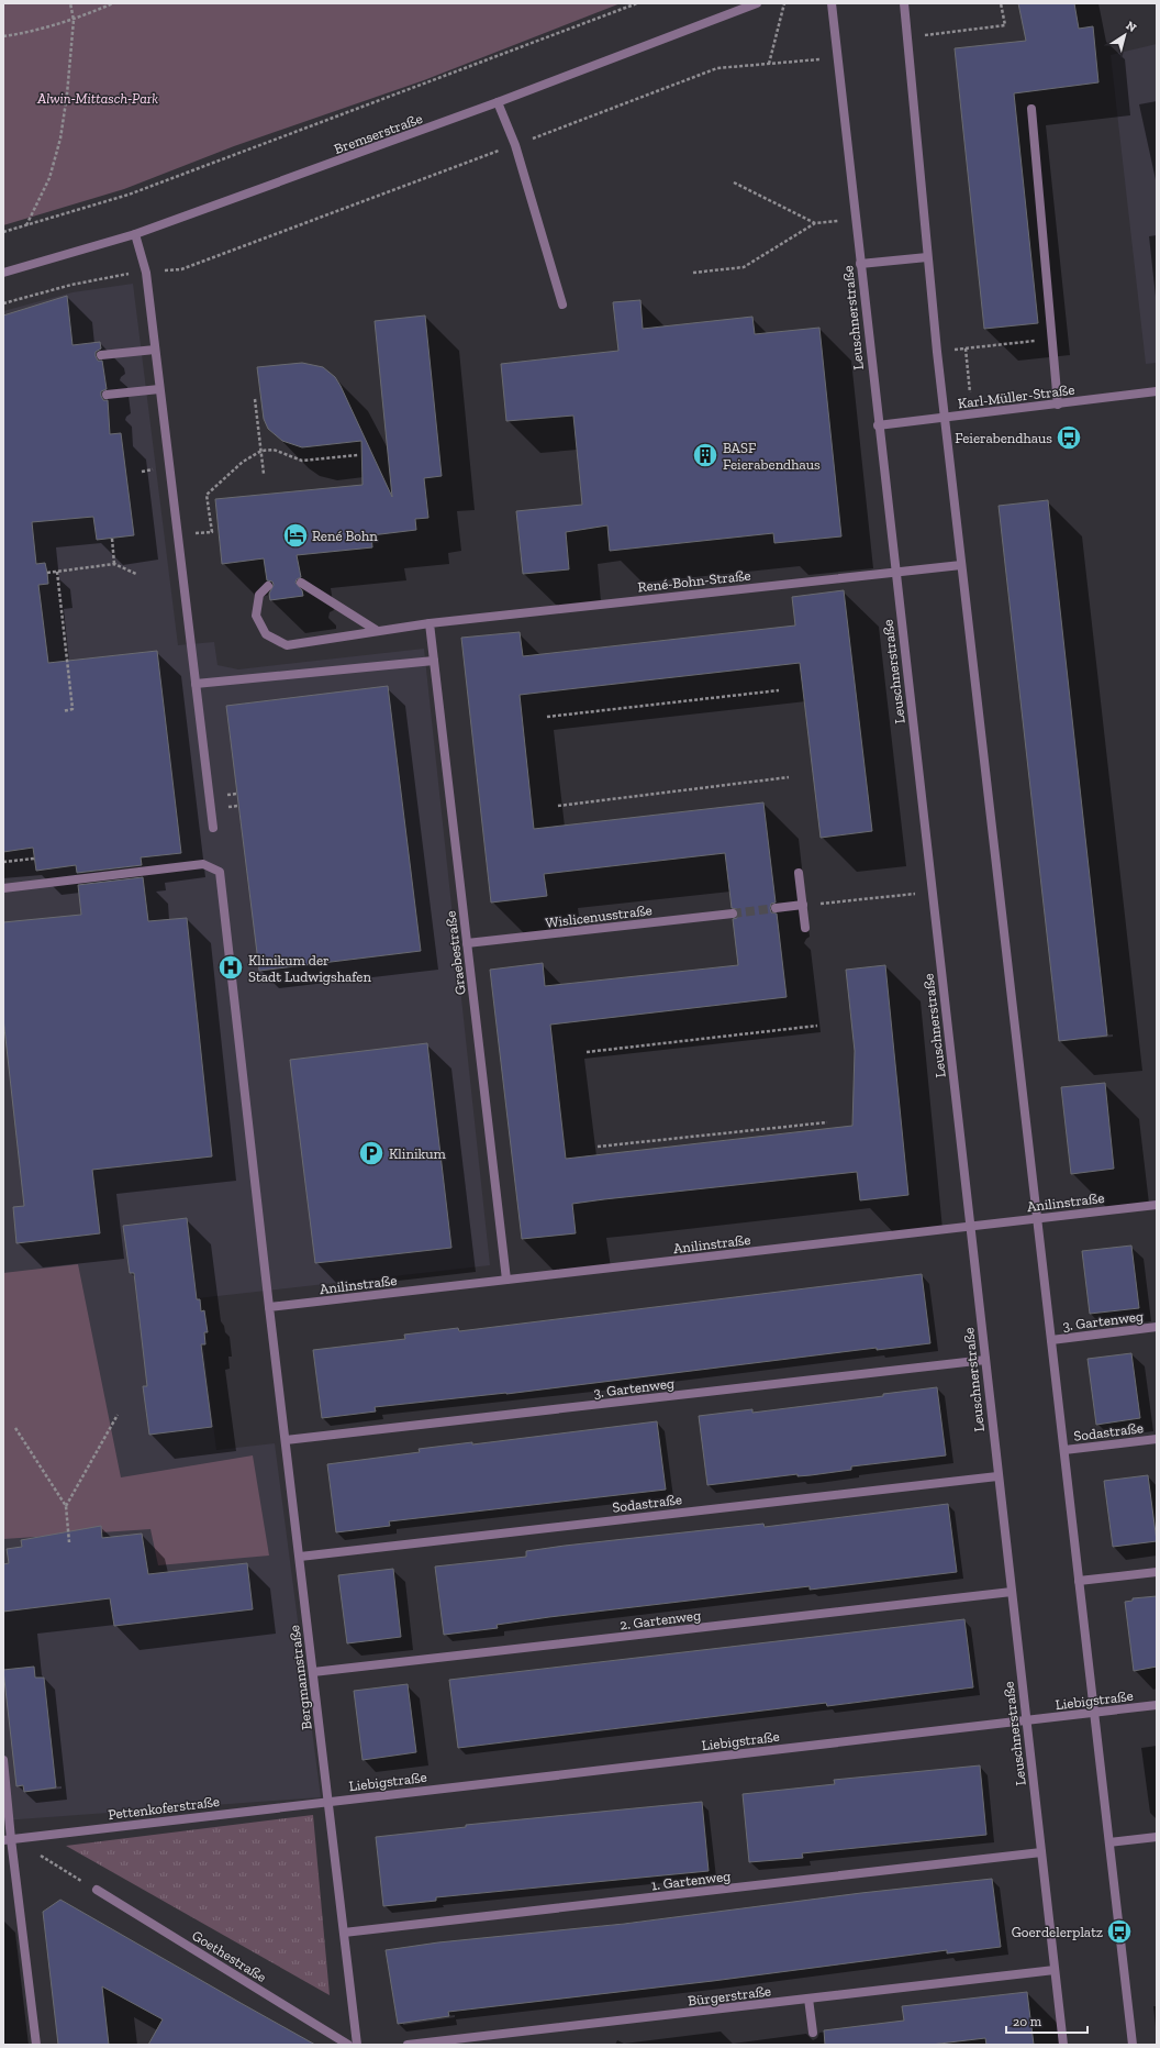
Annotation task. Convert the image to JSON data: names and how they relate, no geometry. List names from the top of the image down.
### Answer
{
  "streets": {
    "street": [
      "Bremserstraße",
      "Leuschnerstraße",
      "Karl-Müller-Straße",
      "René-Bohn-Straße",
      "Wislicenusstraße",
      "Graebestraße",
      "Anilinstraße",
      "3. Gartenweg",
      "Sodastraße",
      "2. Gartenweg",
      "Bergmannstraße",
      "Liebigstraße",
      "Pettenkoferstraße",
      "1. Gartenweg",
      "Goethestraße",
      "Bürgerstraße"
    ]
  },
  "crossings": [
    ["Leuschnerstraße", "Karl-Müller-Straße"],
    ["Leuschnerstraße", "René-Bohn-Straße"],
    ["Leuschnerstraße", "Anilinstraße"],
    ["Leuschnerstraße", "3. Gartenweg"],
    ["Leuschnerstraße", "Sodastraße"],
    ["Leuschnerstraße", "2. Gartenweg"],
    ["Leuschnerstraße", "Liebigstraße"],
    ["Leuschnerstraße", "1. Gartenweg"],
    ["Leuschnerstraße", "Bürgerstraße"],
    ["René-Bohn-Straße", "Graebestraße"],
    ["Wislicenusstraße", "Graebestraße"],
    ["Graebestraße", "Anilinstraße"],
    ["Anilinstraße", "Bergmannstraße"],
    ["3. Gartenweg", "Bergmannstraße"],
    ["Sodastraße", "Bergmannstraße"],
    ["2. Gartenweg", "Bergmannstraße"],
    ["Bergmannstraße", "Liebigstraße"],
    ["Bergmannstraße", "Pettenkoferstraße"],
    ["Bergmannstraße", "1. Gartenweg"],
    ["Liebigstraße", "Pettenkoferstraße"]
  ],
  "parks": ["Alwin-Mittasch-Park"],
  "places": {
    "bus stop": ["Feierabendhaus", "Goerdelerplatz"],
    "building": ["BASF Feierabendhaus"],
    "hotel": ["René Bohn"],
    "hospital": ["Klinikum der Stadt Ludwigshafen"],
    "parking": ["Klinikum"]
  },
  "scale_bar": "20 m",
  "north": "top right"
}
